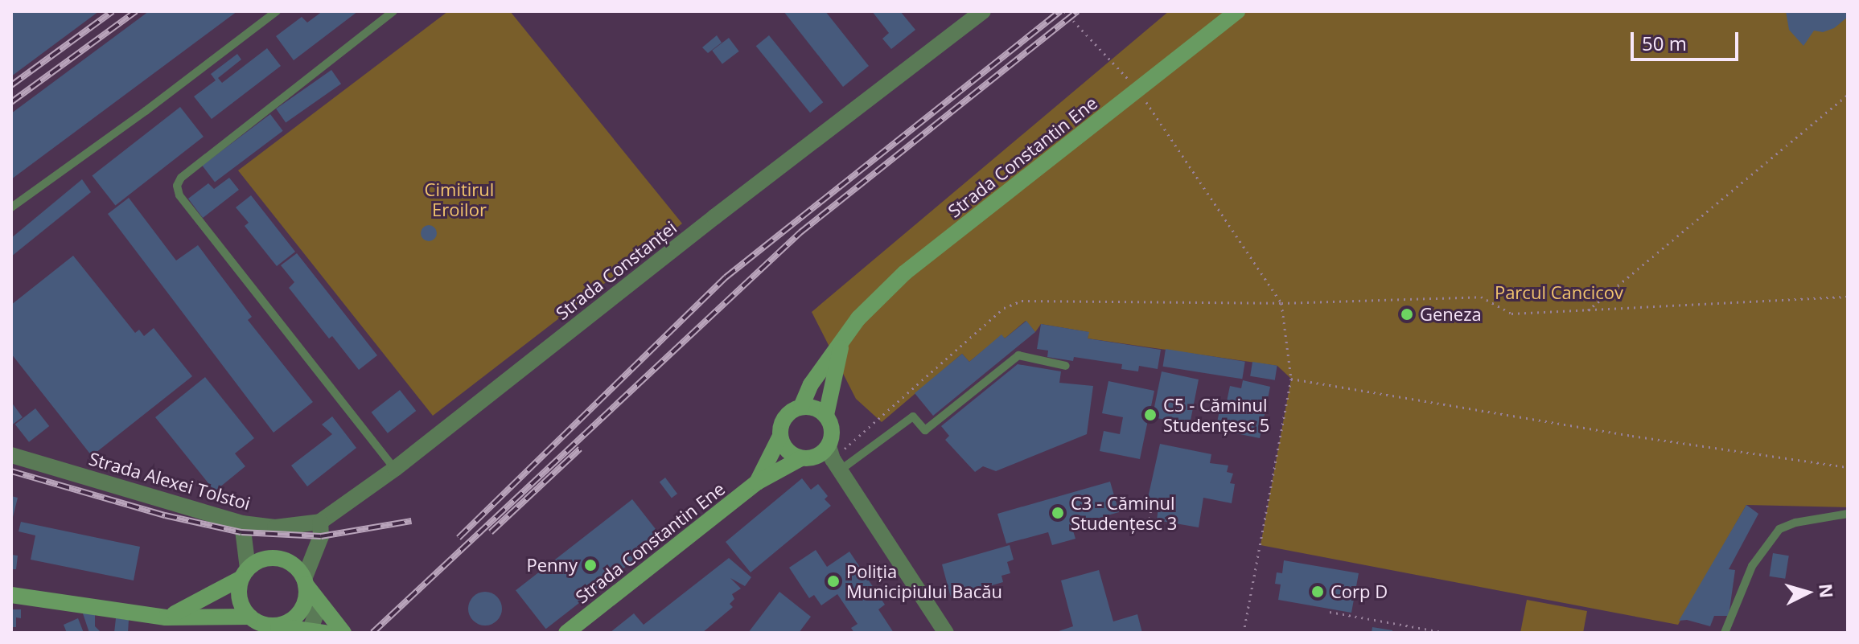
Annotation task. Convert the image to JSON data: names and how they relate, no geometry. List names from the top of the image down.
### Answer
{
  "streets": {
    "main road": ["Strada Constantin Ene"],
    "street": ["Strada Constanței", "Strada Alexei Tolstoi"]
  },
  "crossings": [
    ["Strada Constanței", "Strada Alexei Tolstoi"]
  ],
  "parks": ["Cimitirul Eroilor", "Parcul Cancicov"],
  "places": [
    "Geneza",
    "C5 - Căminul Studențesc 5",
    "C3 - Căminul Studențesc 3",
    "Penny",
    "Poliția Municipiului Bacău",
    "Corp D"
  ],
  "scale_bar": "50 m",
  "north": "right"
}
